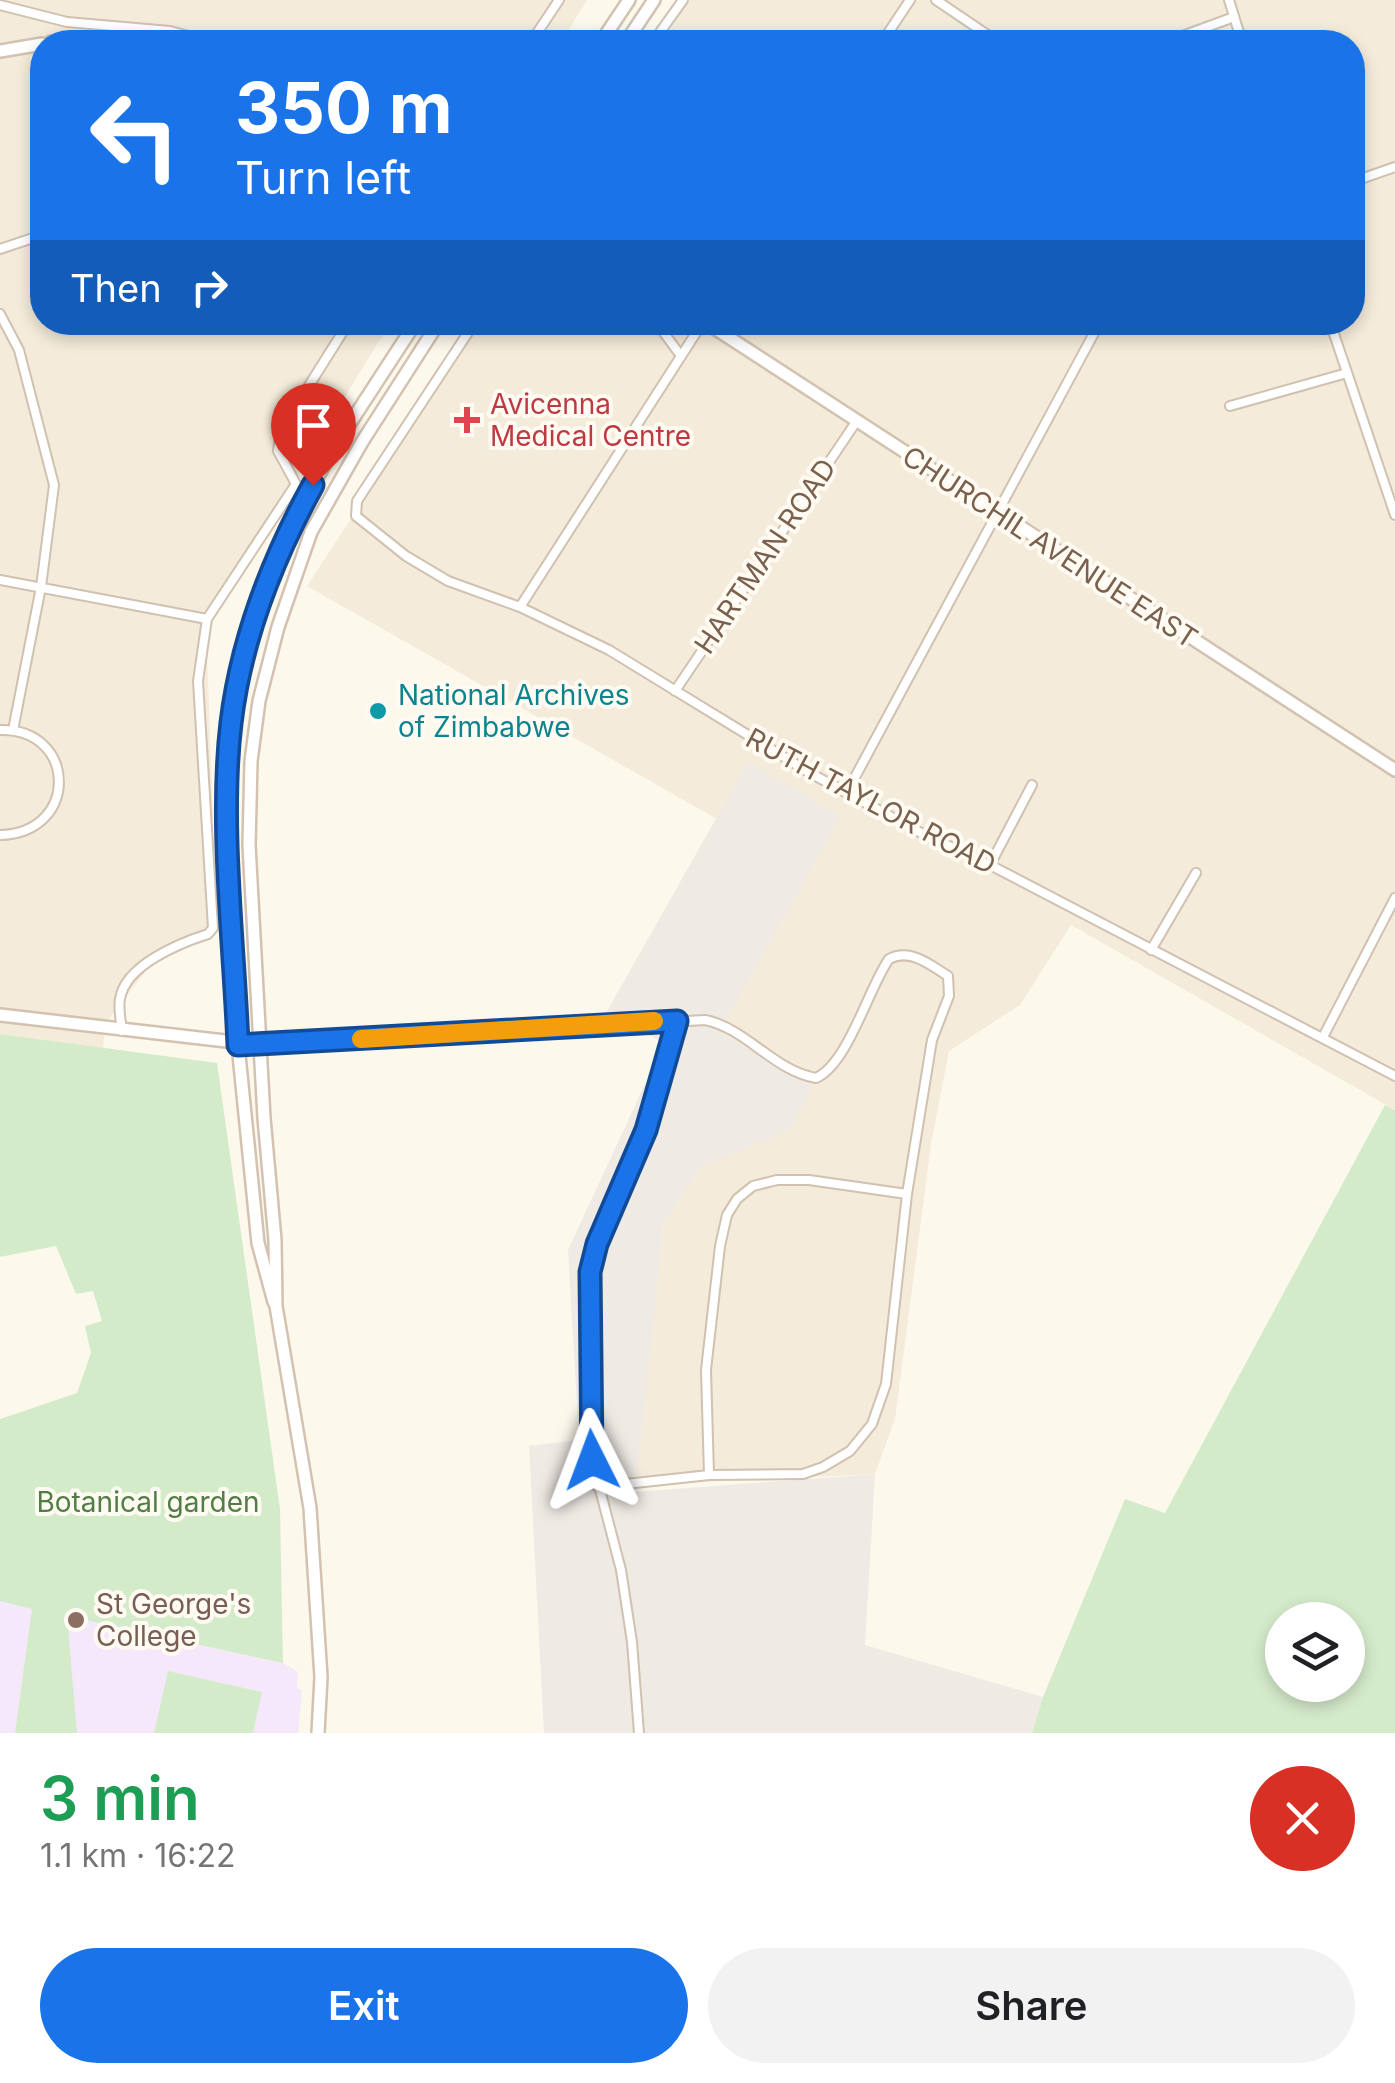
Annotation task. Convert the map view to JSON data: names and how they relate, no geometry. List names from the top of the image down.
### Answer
{
  "streets": {
    "main road": ["CHURCHIL AVENUE EAST"],
    "street": ["HARTMAN ROAD", "RUTH TAYLOR ROAD"]
  },
  "crossings": [
    ["CHURCHIL AVENUE EAST", "HARTMAN ROAD"],
    ["HARTMAN ROAD", "RUTH TAYLOR ROAD"]
  ],
  "parks": ["Botanical garden"],
  "places": {
    "health": ["Avicenna Medical Centre"],
    "other": ["National Archives of Zimbabwe", "St George's College"]
  },
  "page": {
    "turn": ["350 m", "Turn left"],
    "then": "Then",
    "heading": ["3 min", "1.1 km · 16:22"],
    "buttons": ["Exit", "Share"]
  }
}
